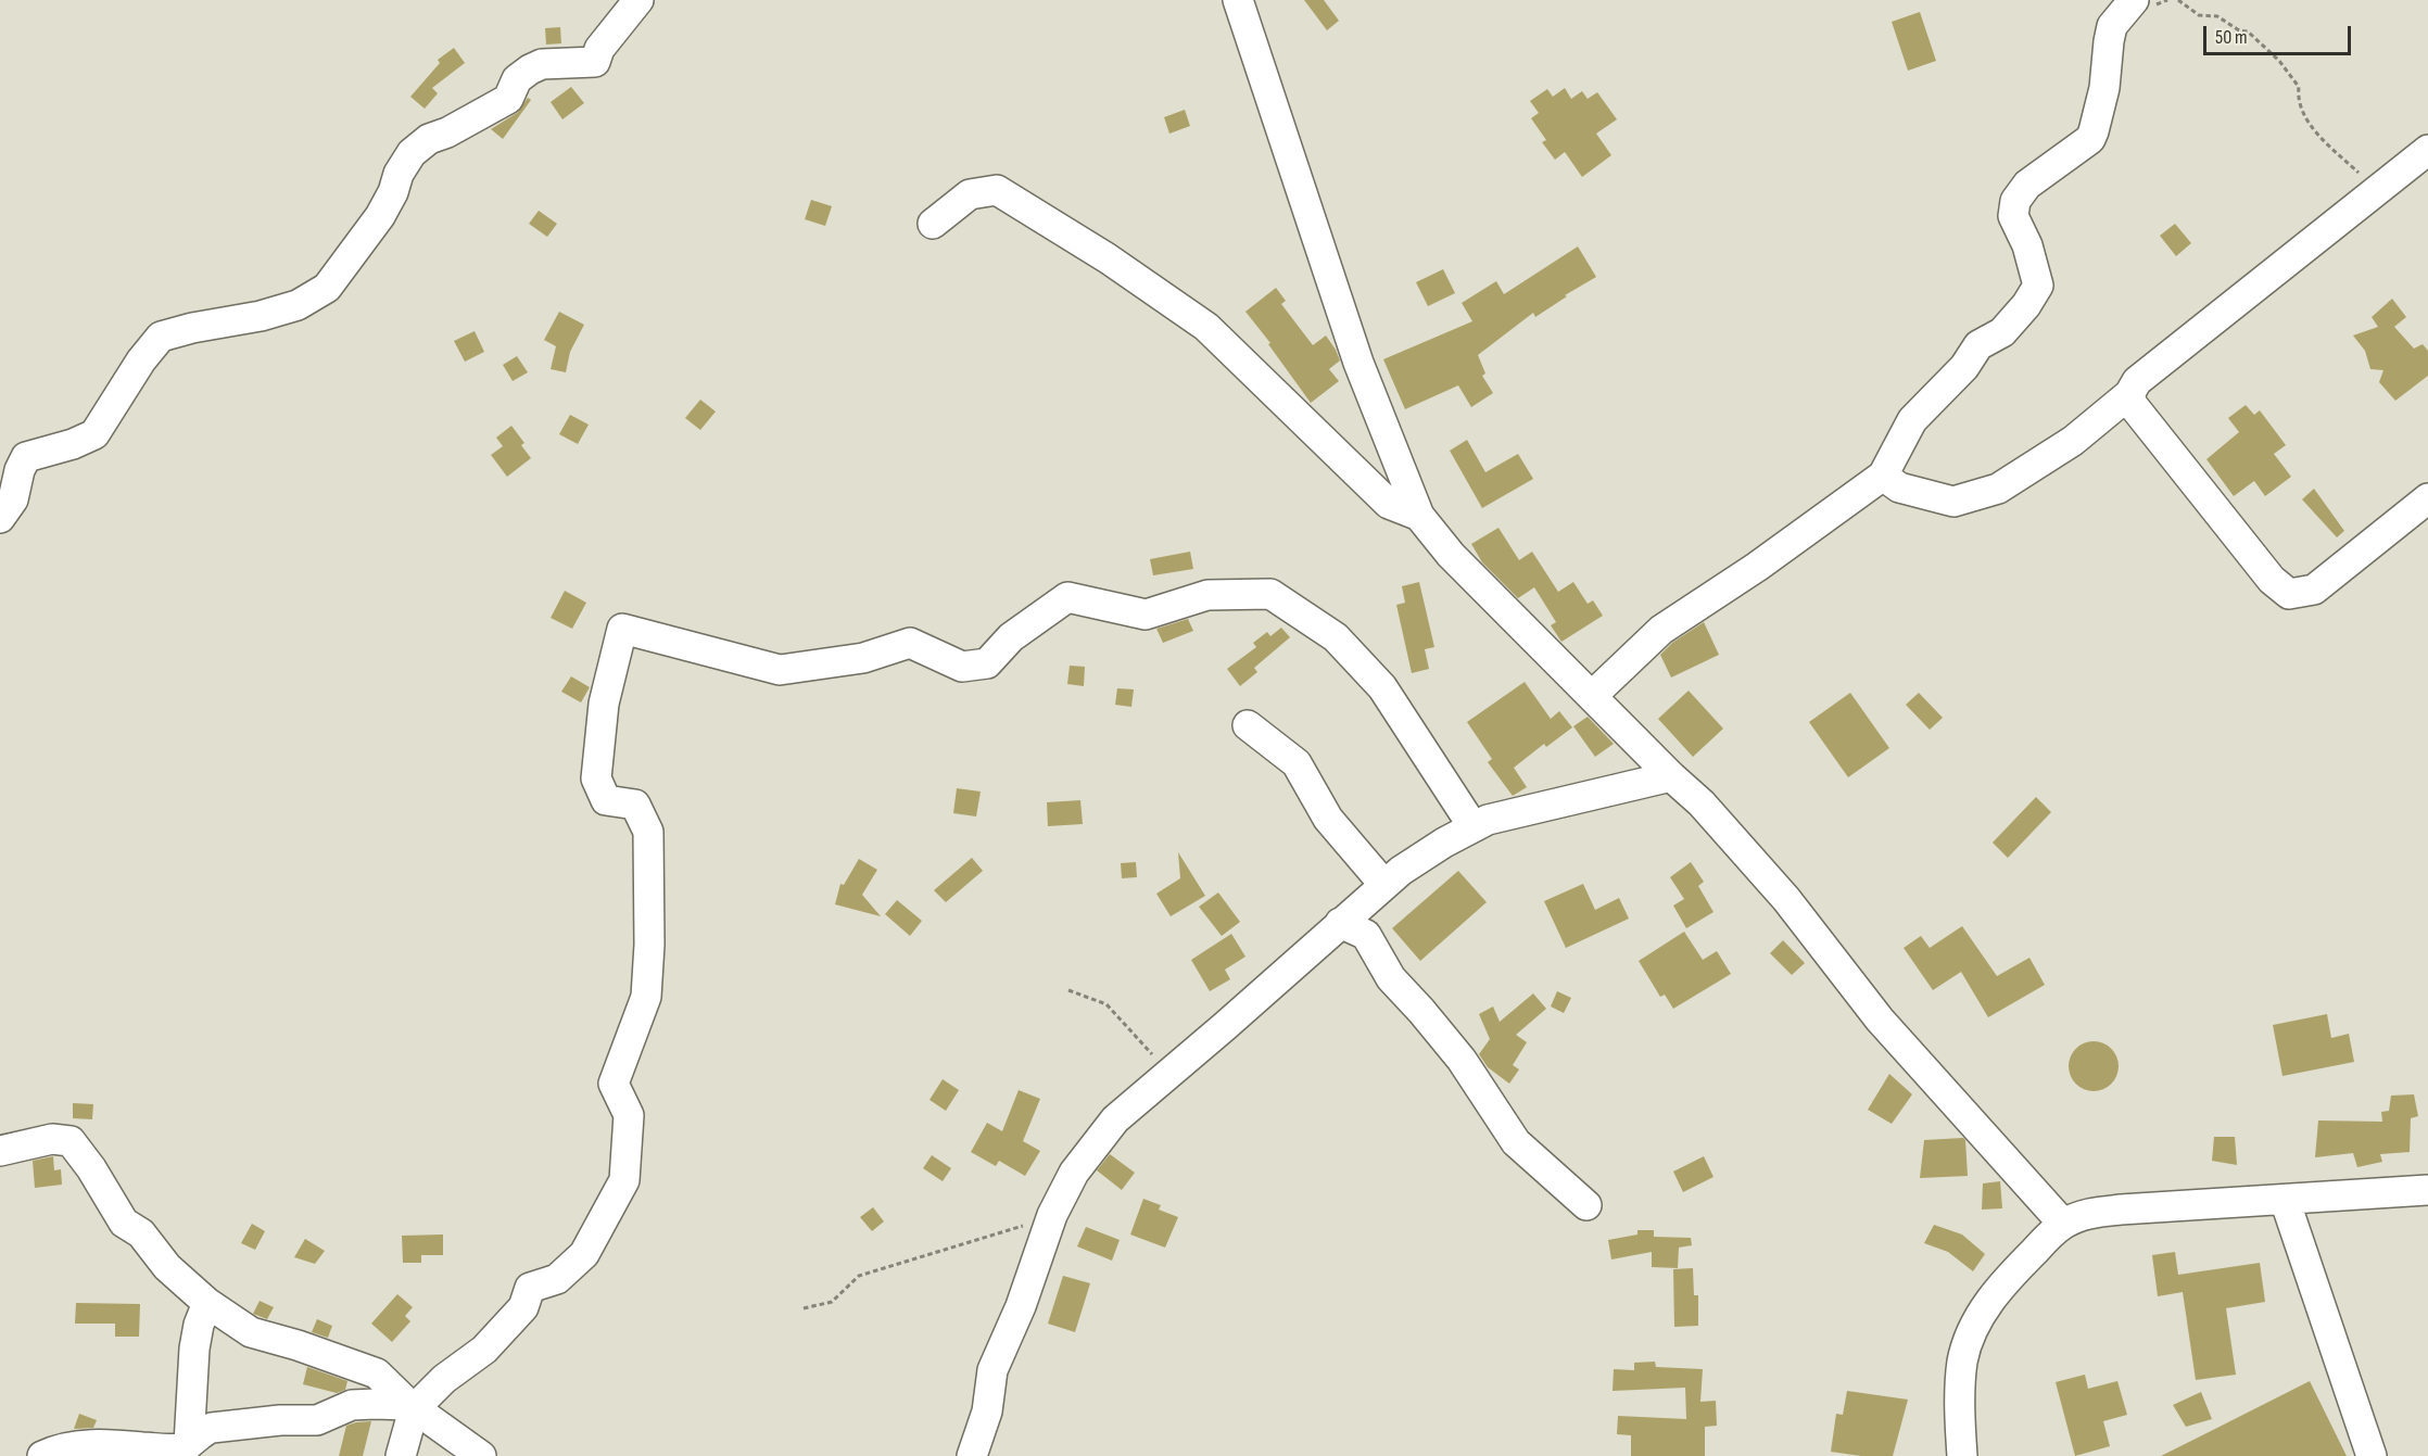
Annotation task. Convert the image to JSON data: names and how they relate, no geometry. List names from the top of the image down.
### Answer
{
  "scale_bar": "50 m"
}
